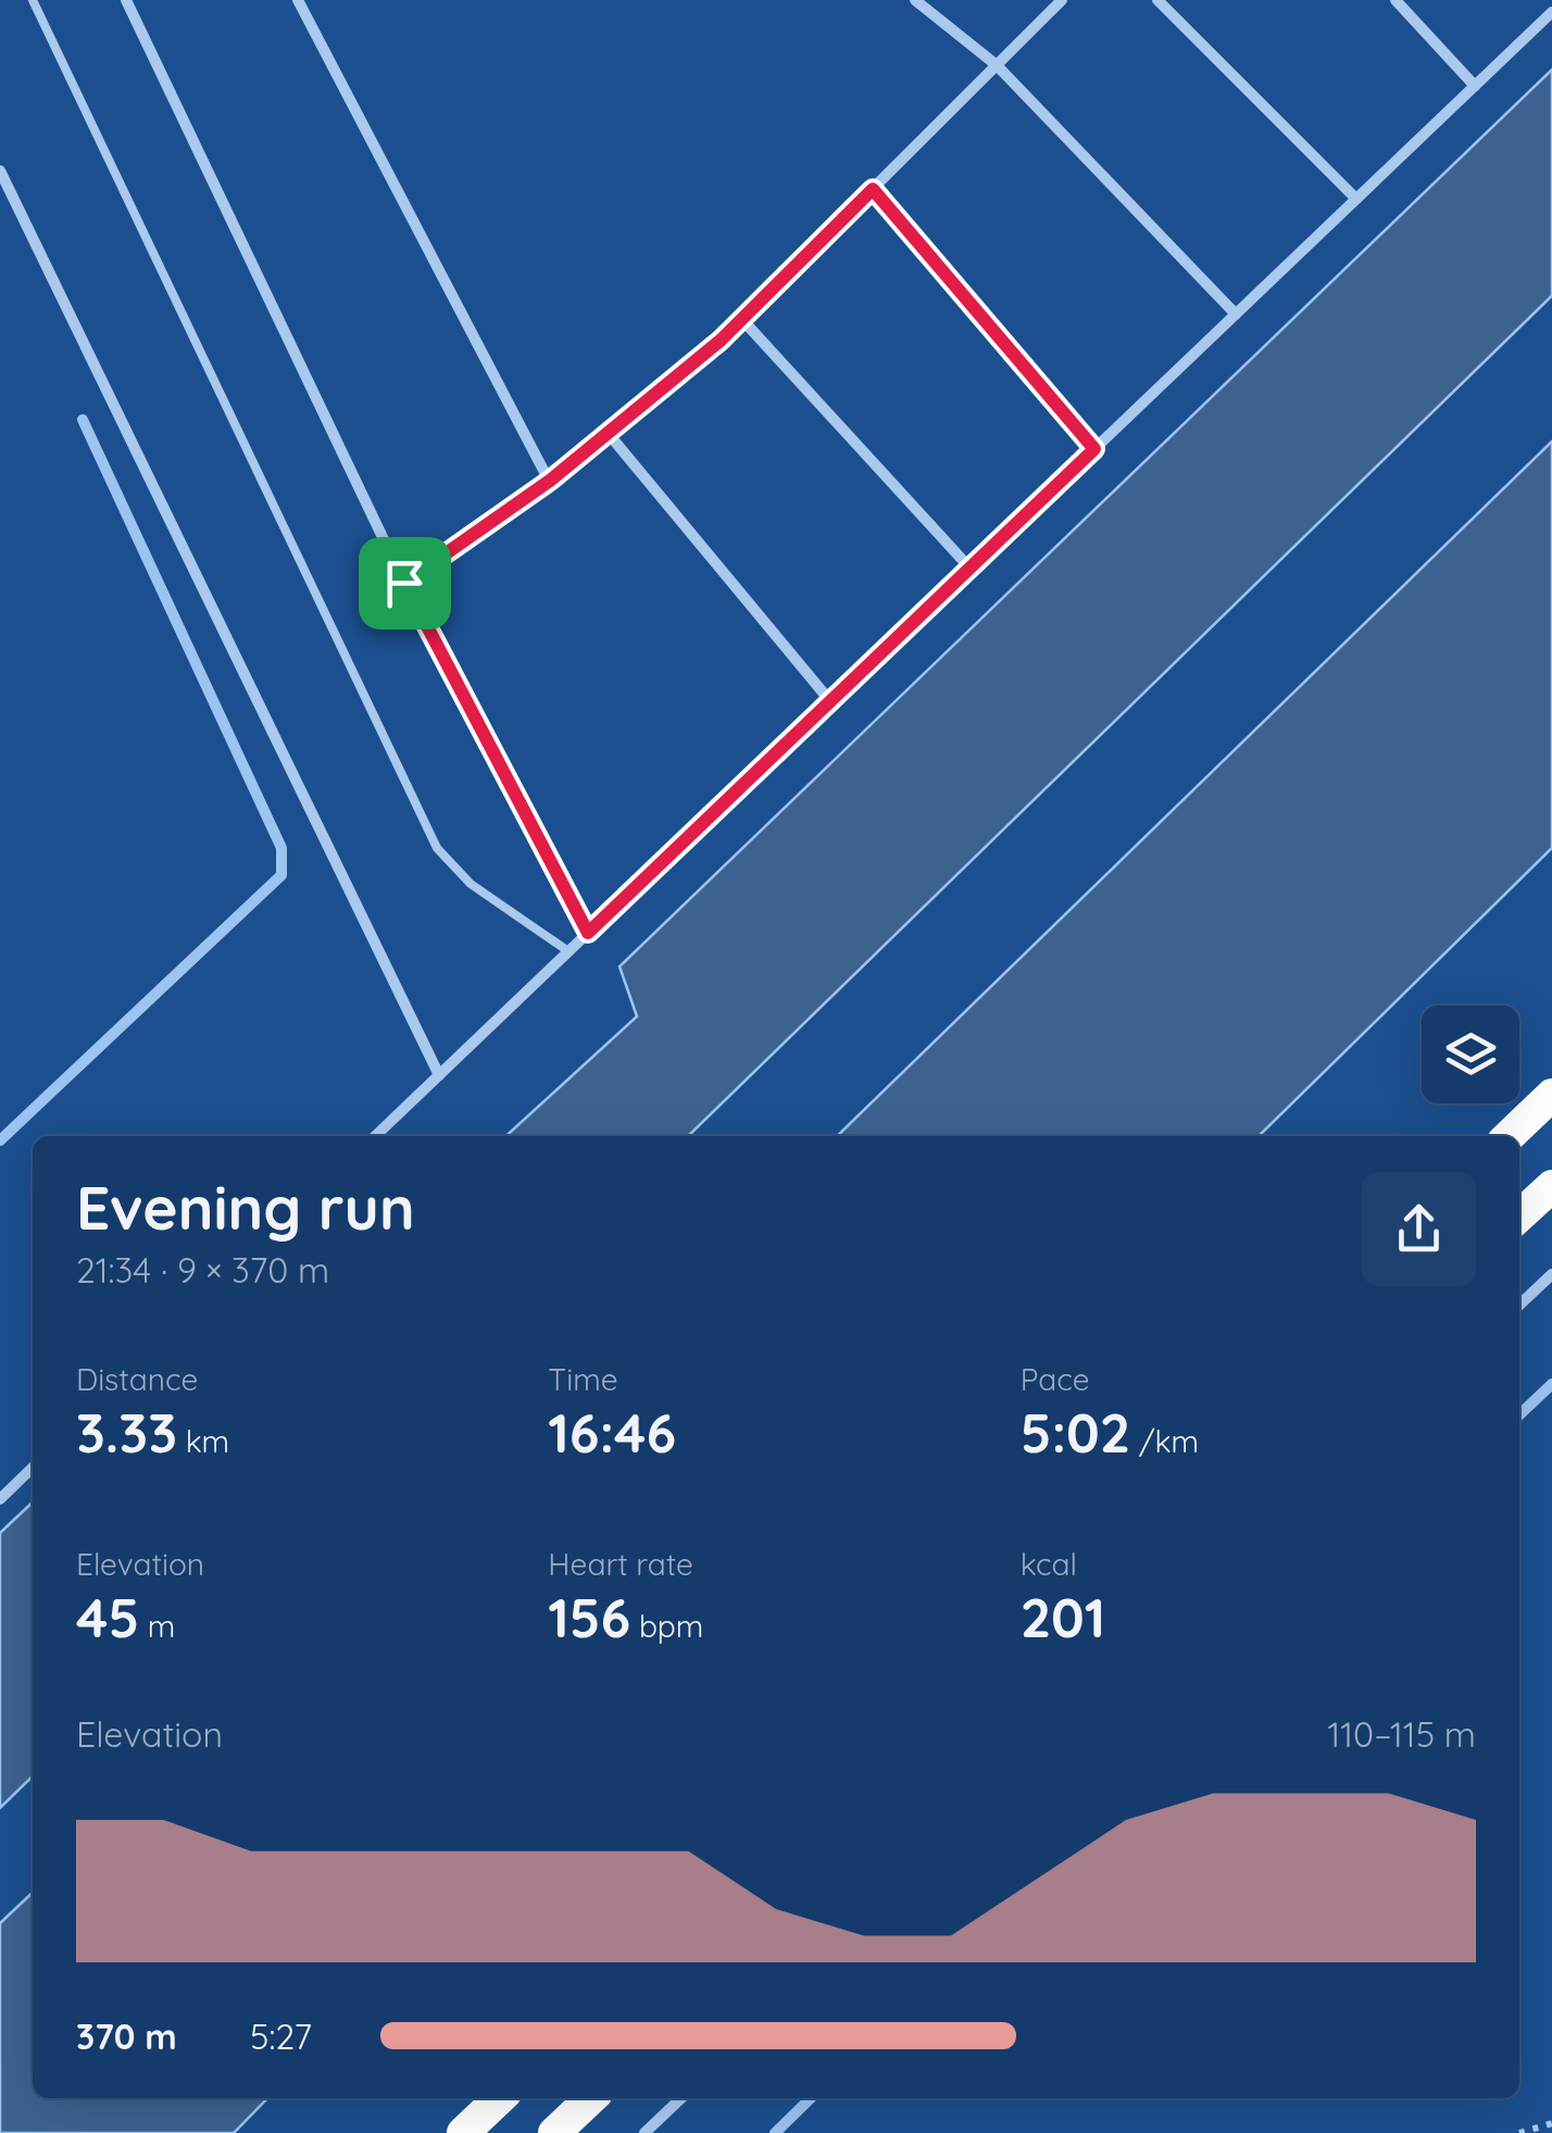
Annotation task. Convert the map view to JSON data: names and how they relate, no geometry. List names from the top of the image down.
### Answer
{
  "page": {
    "heading": ["Evening run", "21:34 · 9 × 370 m"],
    "stats": [
      ["Distance", "3.33 km"],
      ["Time", "16:46"],
      ["Pace", "5:02 /km"],
      ["Elevation", "45 m"],
      ["Heart rate", "156 bpm"],
      ["kcal", "201"]
    ],
    "chart": ["Elevation", "110–115 m"],
    "list": [
      {
        "name": "370 m",
        "note": "5:27"
      }
    ]
  }
}
